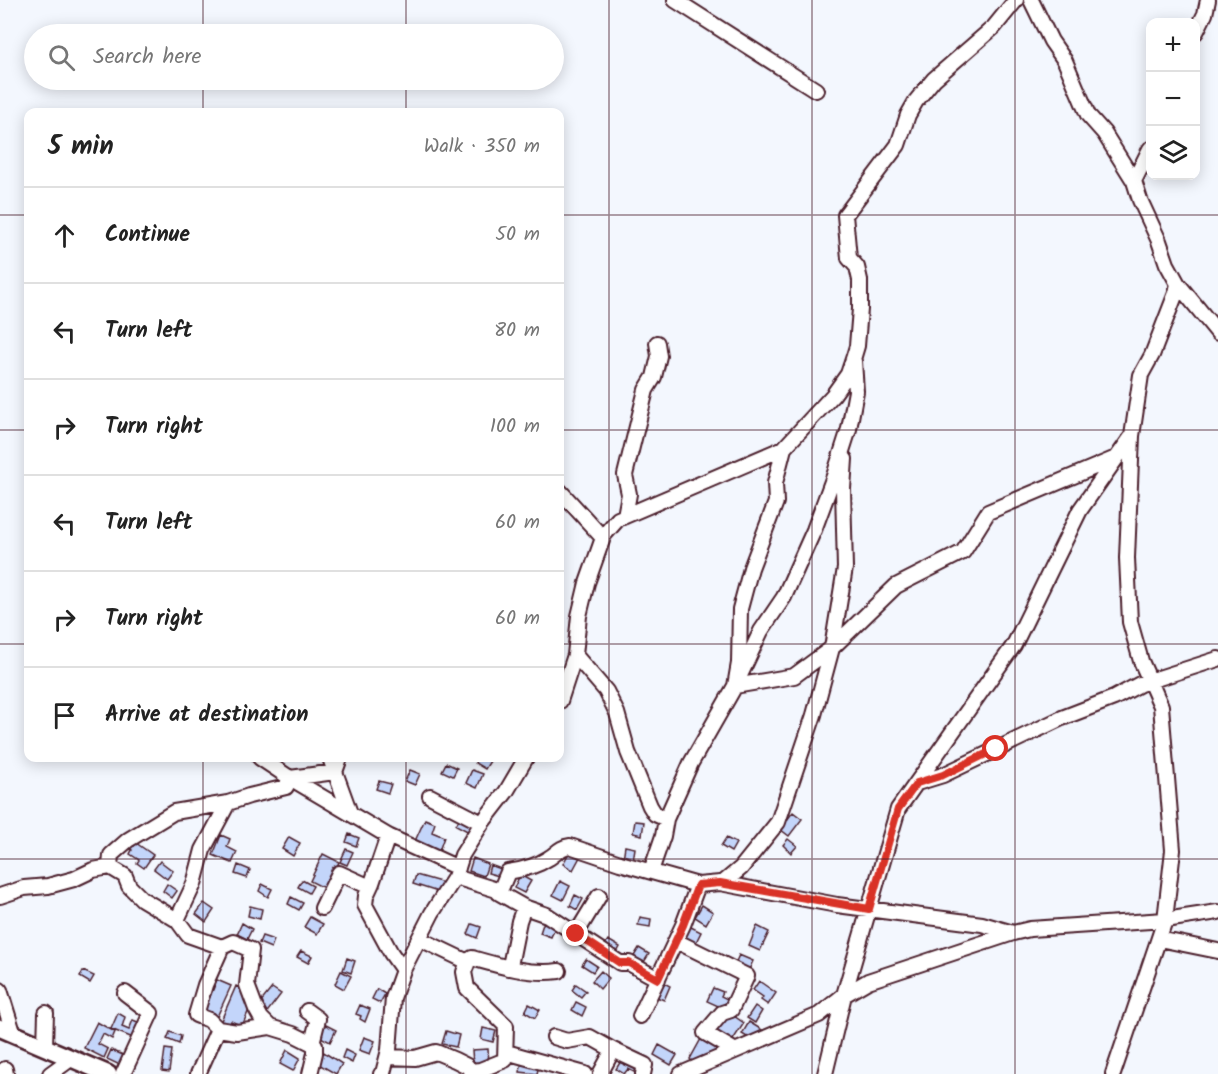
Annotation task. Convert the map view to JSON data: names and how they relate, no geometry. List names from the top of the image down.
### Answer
{
  "page": {
    "map_buttons": ["+", "−"],
    "search": "Search here",
    "heading": ["5 min", "Walk · 350 m"],
    "list": [
      ["Continue", "50 m"],
      ["Turn left", "80 m"],
      ["Turn right", "100 m"],
      ["Turn left", "60 m"],
      ["Turn right", "60 m"],
      "Arrive at destination"
    ]
  }
}
